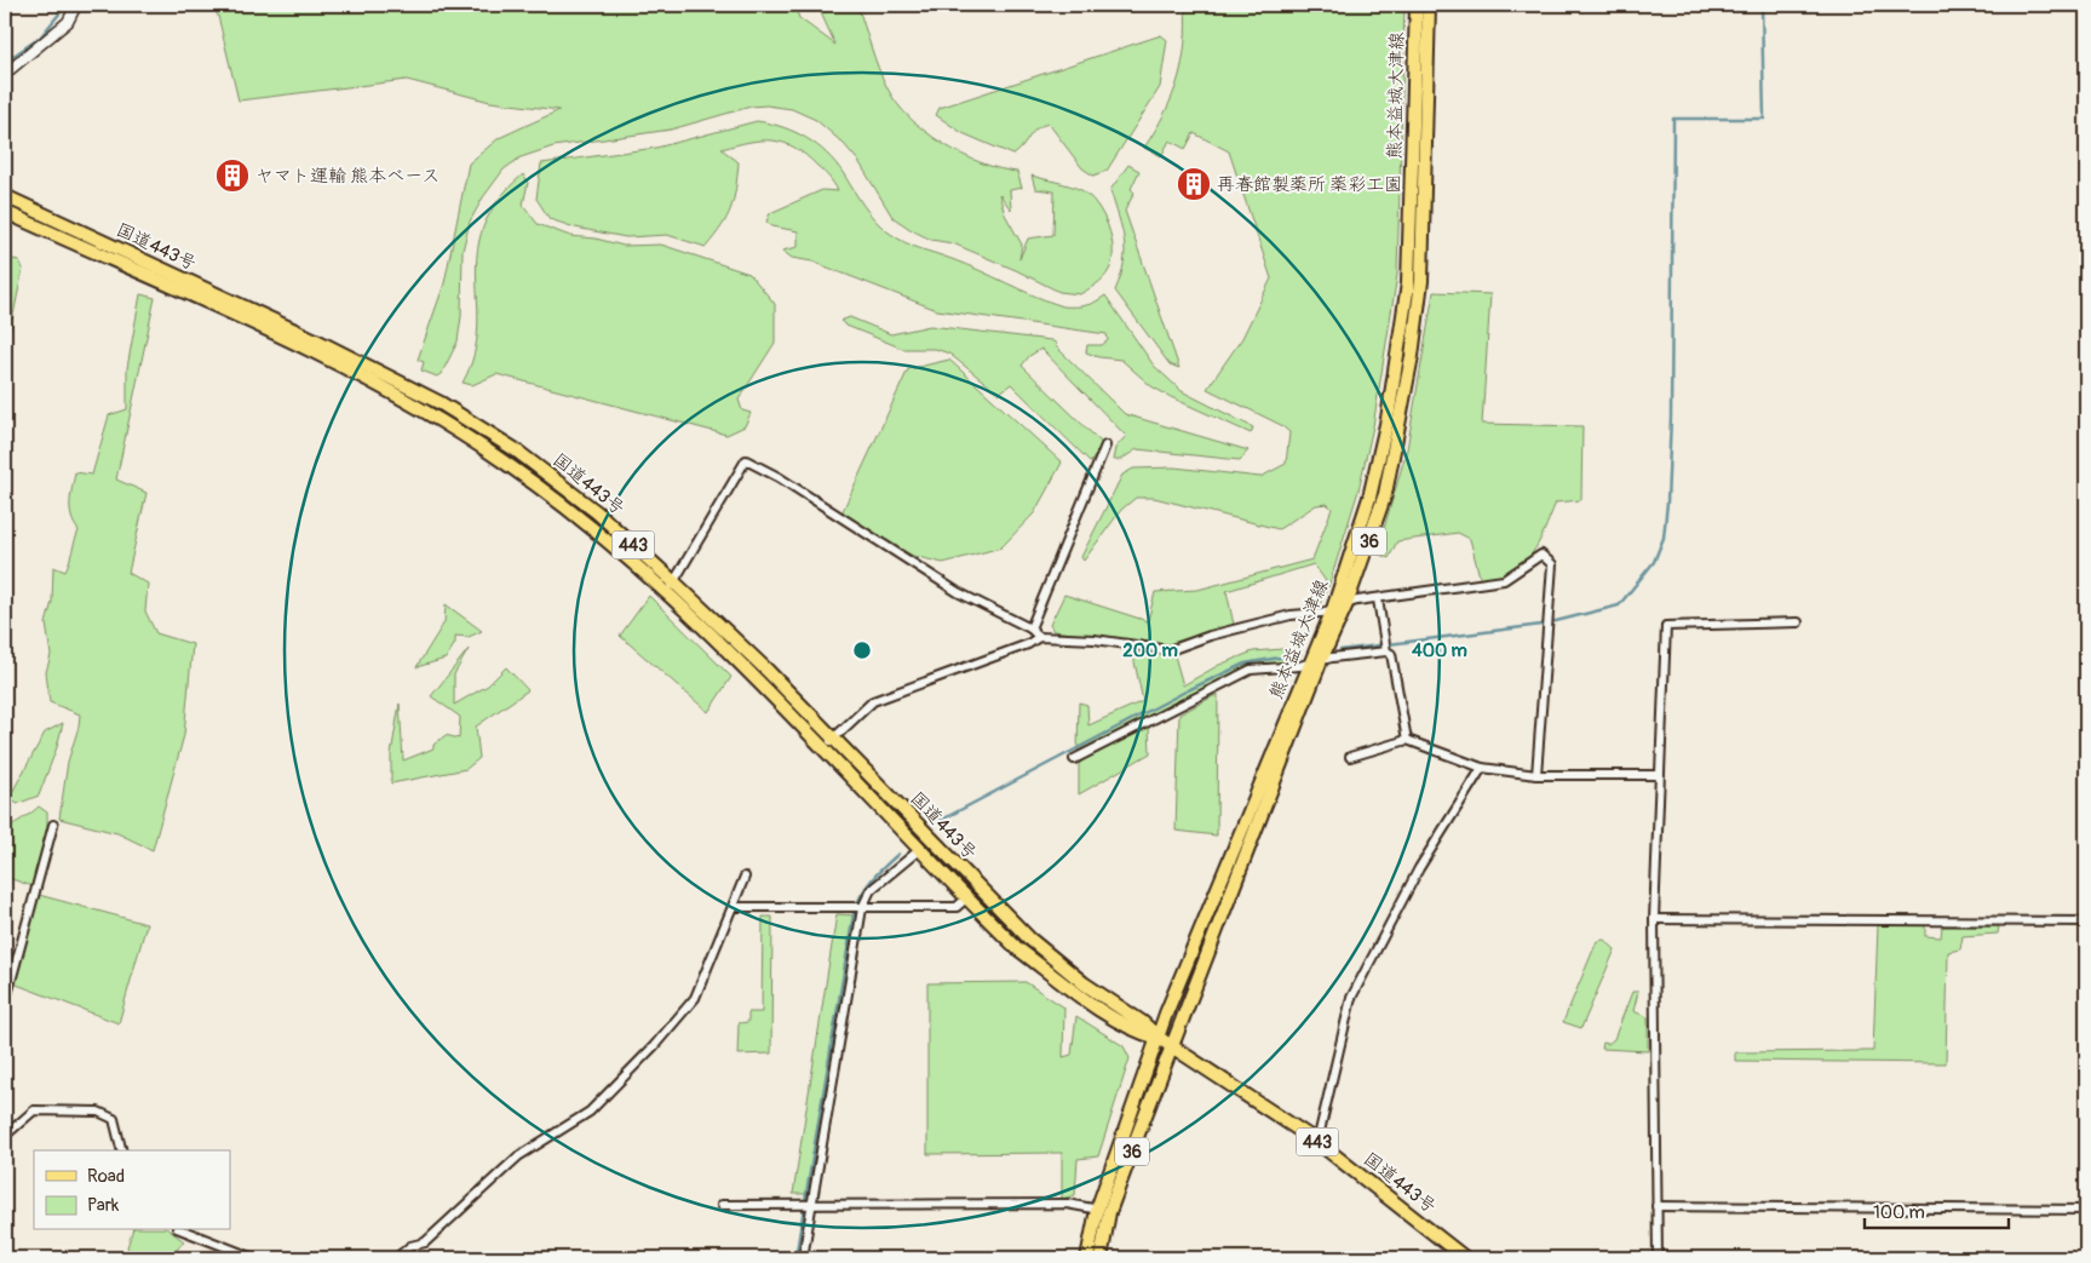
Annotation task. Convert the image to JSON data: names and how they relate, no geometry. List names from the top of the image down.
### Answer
{
  "streets": {
    "main road": [
      "熊本益城大津線",
      "国道443号",
      "36",
      "443"
    ]
  },
  "crossings": [
    ["熊本益城大津線", "国道443号"]
  ],
  "places": {
    "building": ["ヤマト運輸 熊本ベース", "再春館製薬所 薬彩工園"]
  },
  "legend": ["Road", "Park"],
  "scale_bar": "100 m",
  "rings": ["200 m", "400 m"]
}
